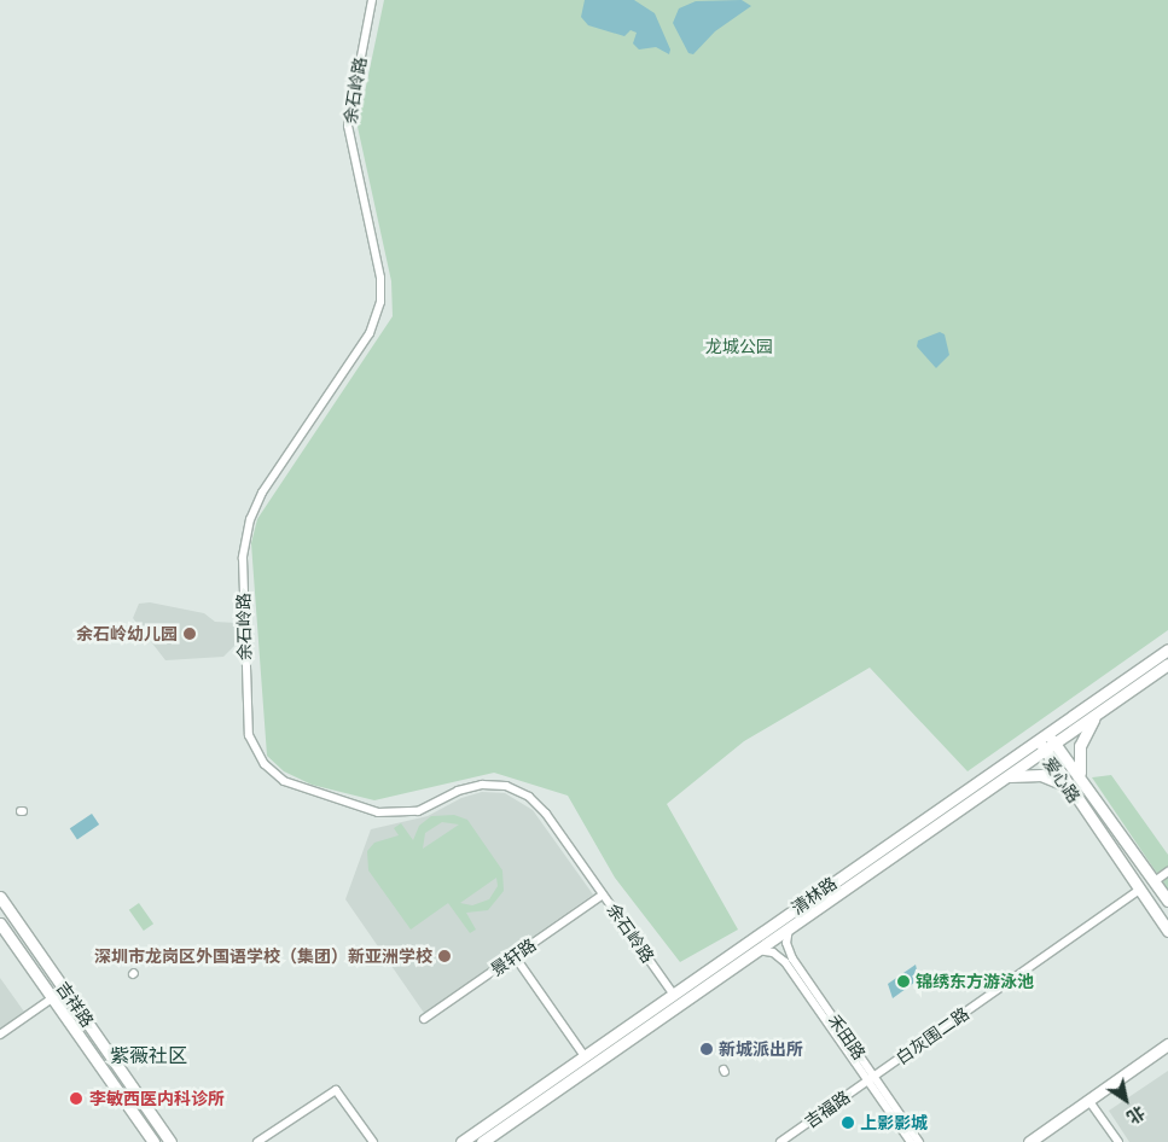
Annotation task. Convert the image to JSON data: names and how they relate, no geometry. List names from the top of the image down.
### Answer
{
  "streets": {
    "main road": ["爱心路", "清林路", "吉祥路"],
    "street": [
      "余石岭路",
      "景轩路",
      "白灰围二路",
      "禾田路",
      "吉福路"
    ]
  },
  "crossings": [
    ["余石岭路", "清林路"],
    ["余石岭路", "景轩路"],
    ["爱心路", "清林路"],
    ["爱心路", "白灰围二路"],
    ["清林路", "禾田路"],
    ["白灰围二路", "禾田路"],
    ["白灰围二路", "吉福路"],
    ["禾田路", "吉福路"]
  ],
  "districts": ["紫薇社区"],
  "parks": ["龙城公园"],
  "places": [
    "余石岭幼儿园",
    "深圳市龙岗区外国语学校（集团）新亚洲学校",
    "锦绣东方游泳池",
    "新城派出所",
    "李敏西医内科诊所",
    "上影影城"
  ],
  "north": "bottom right"
}
